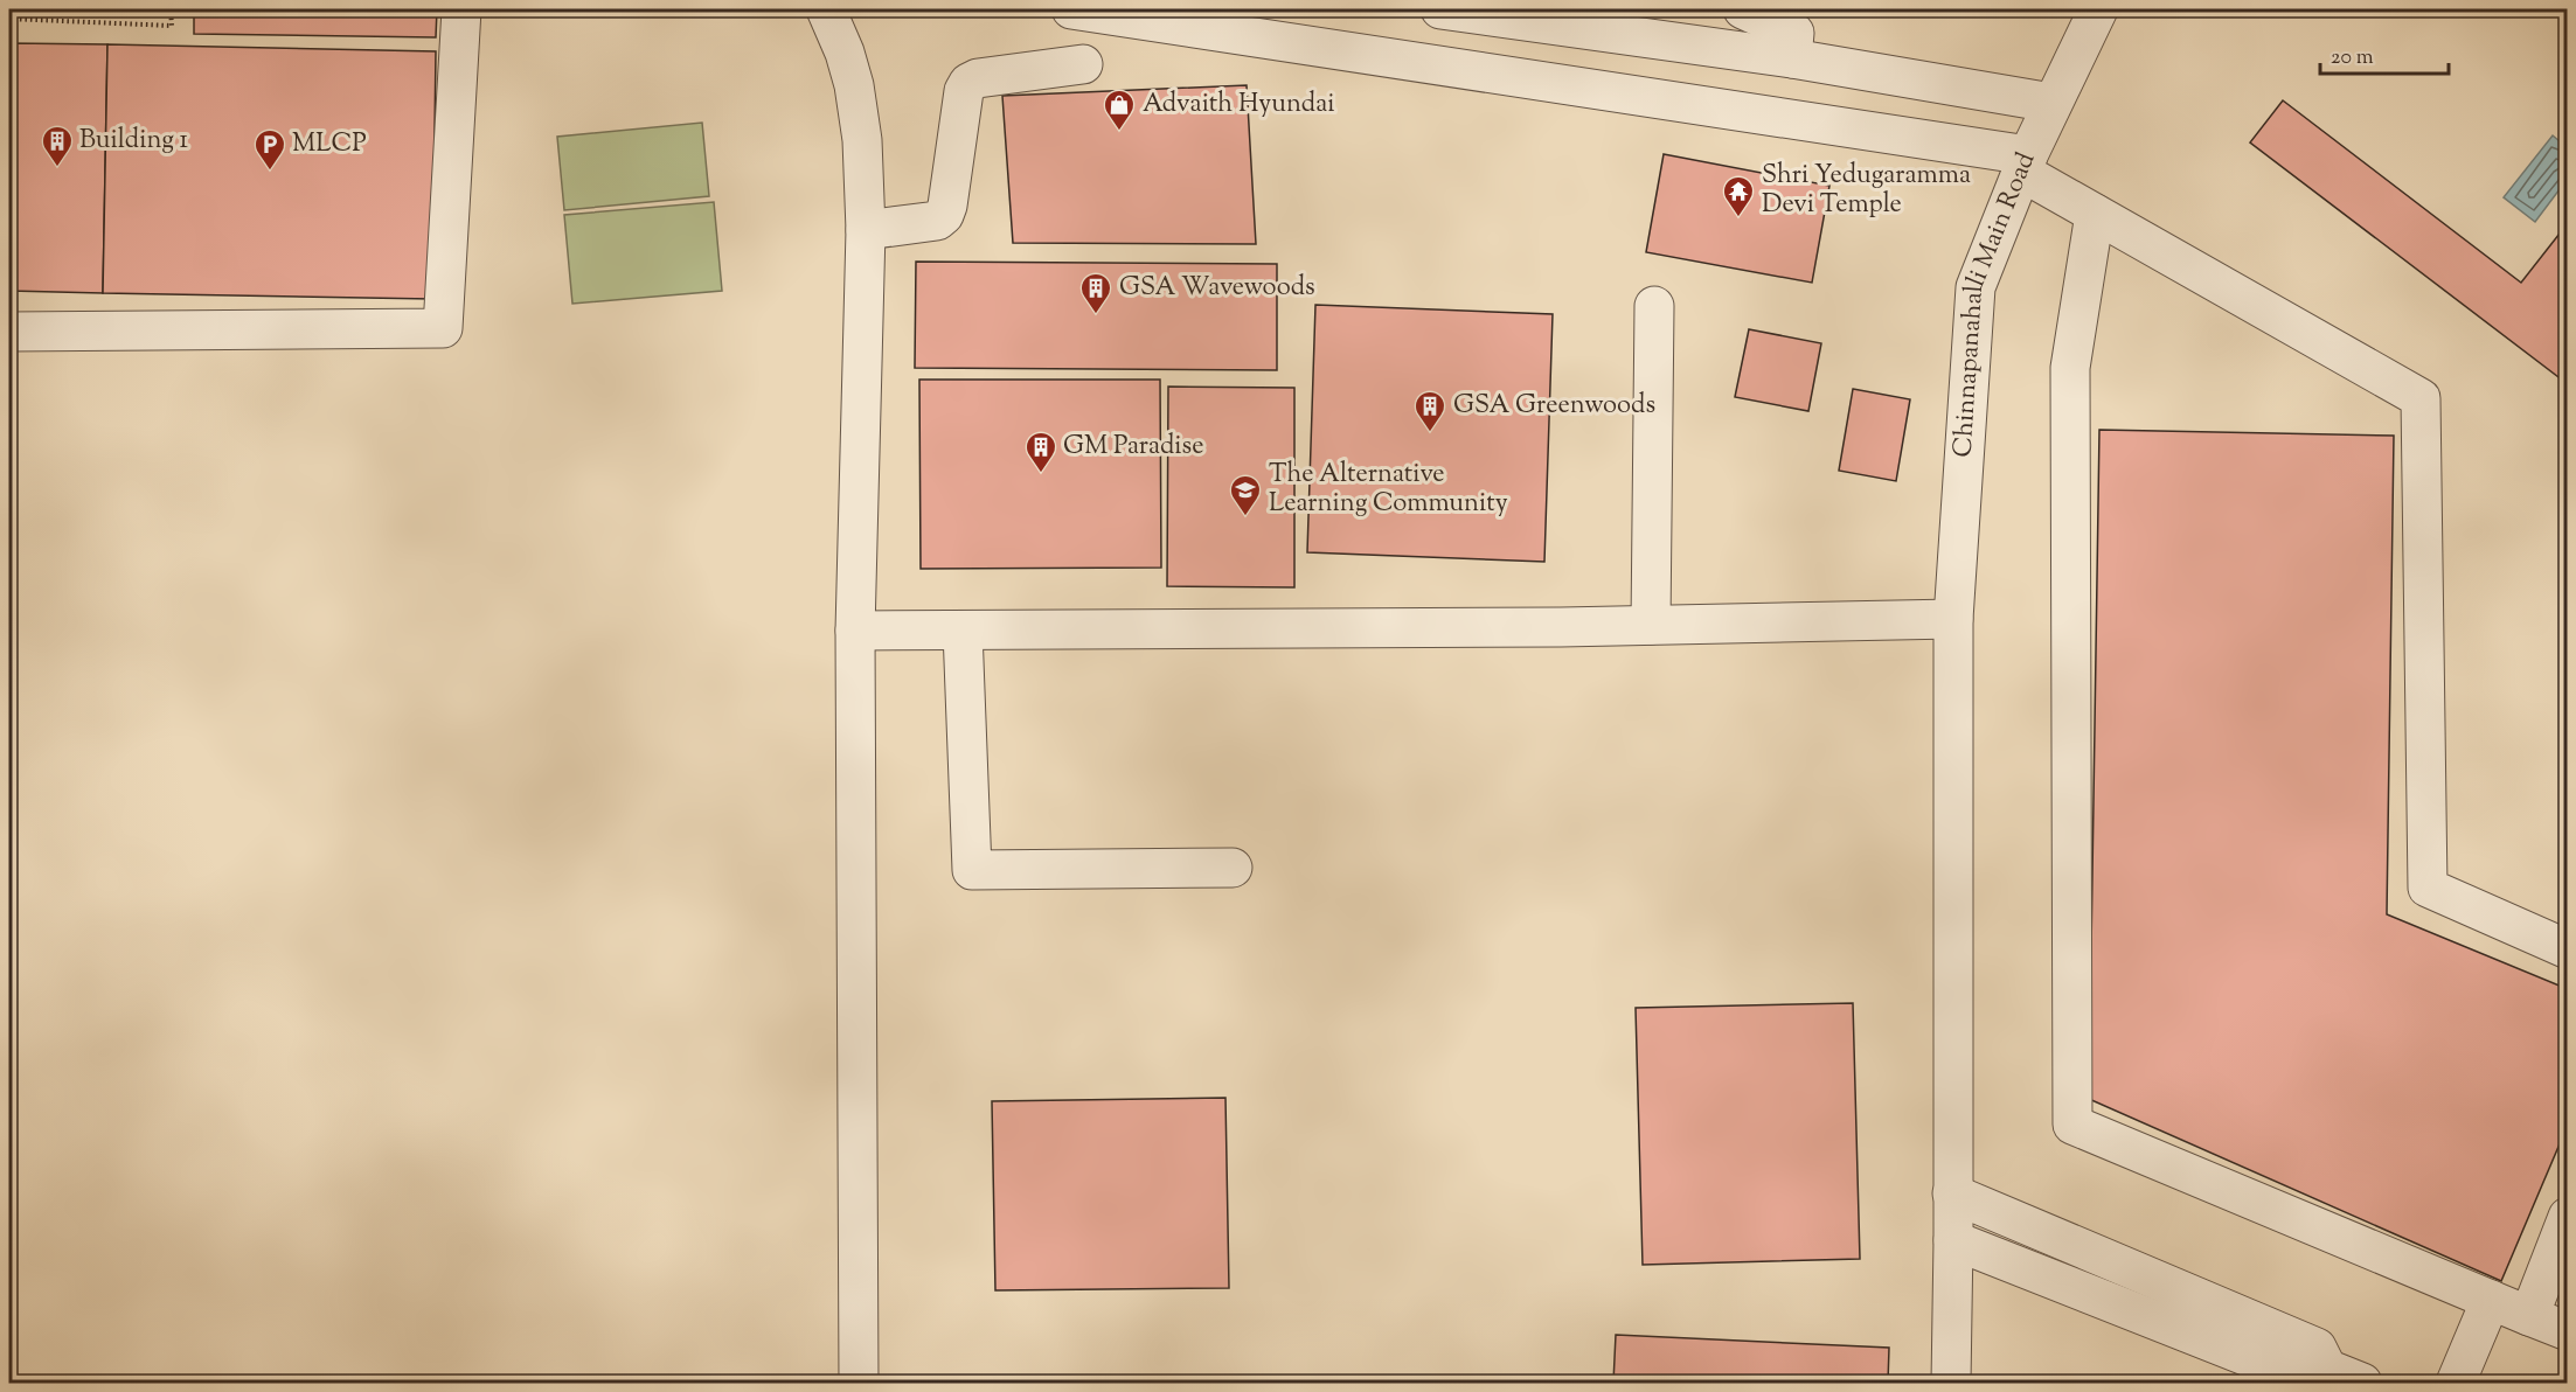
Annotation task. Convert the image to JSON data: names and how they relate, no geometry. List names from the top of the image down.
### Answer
{
  "streets": {
    "street": ["Chinnapanahalli Main Road"]
  },
  "places": {
    "shop": ["Advaith Hyundai"],
    "building": [
      "Building 1",
      "GSA Wavewoods",
      "GSA Greenwoods",
      "GM Paradise"
    ],
    "parking": ["MLCP"],
    "temple": ["Shri Yedugaramma Devi Temple"],
    "school or university": ["The Alternative Learning Community"]
  },
  "scale_bar": "20 m"
}
